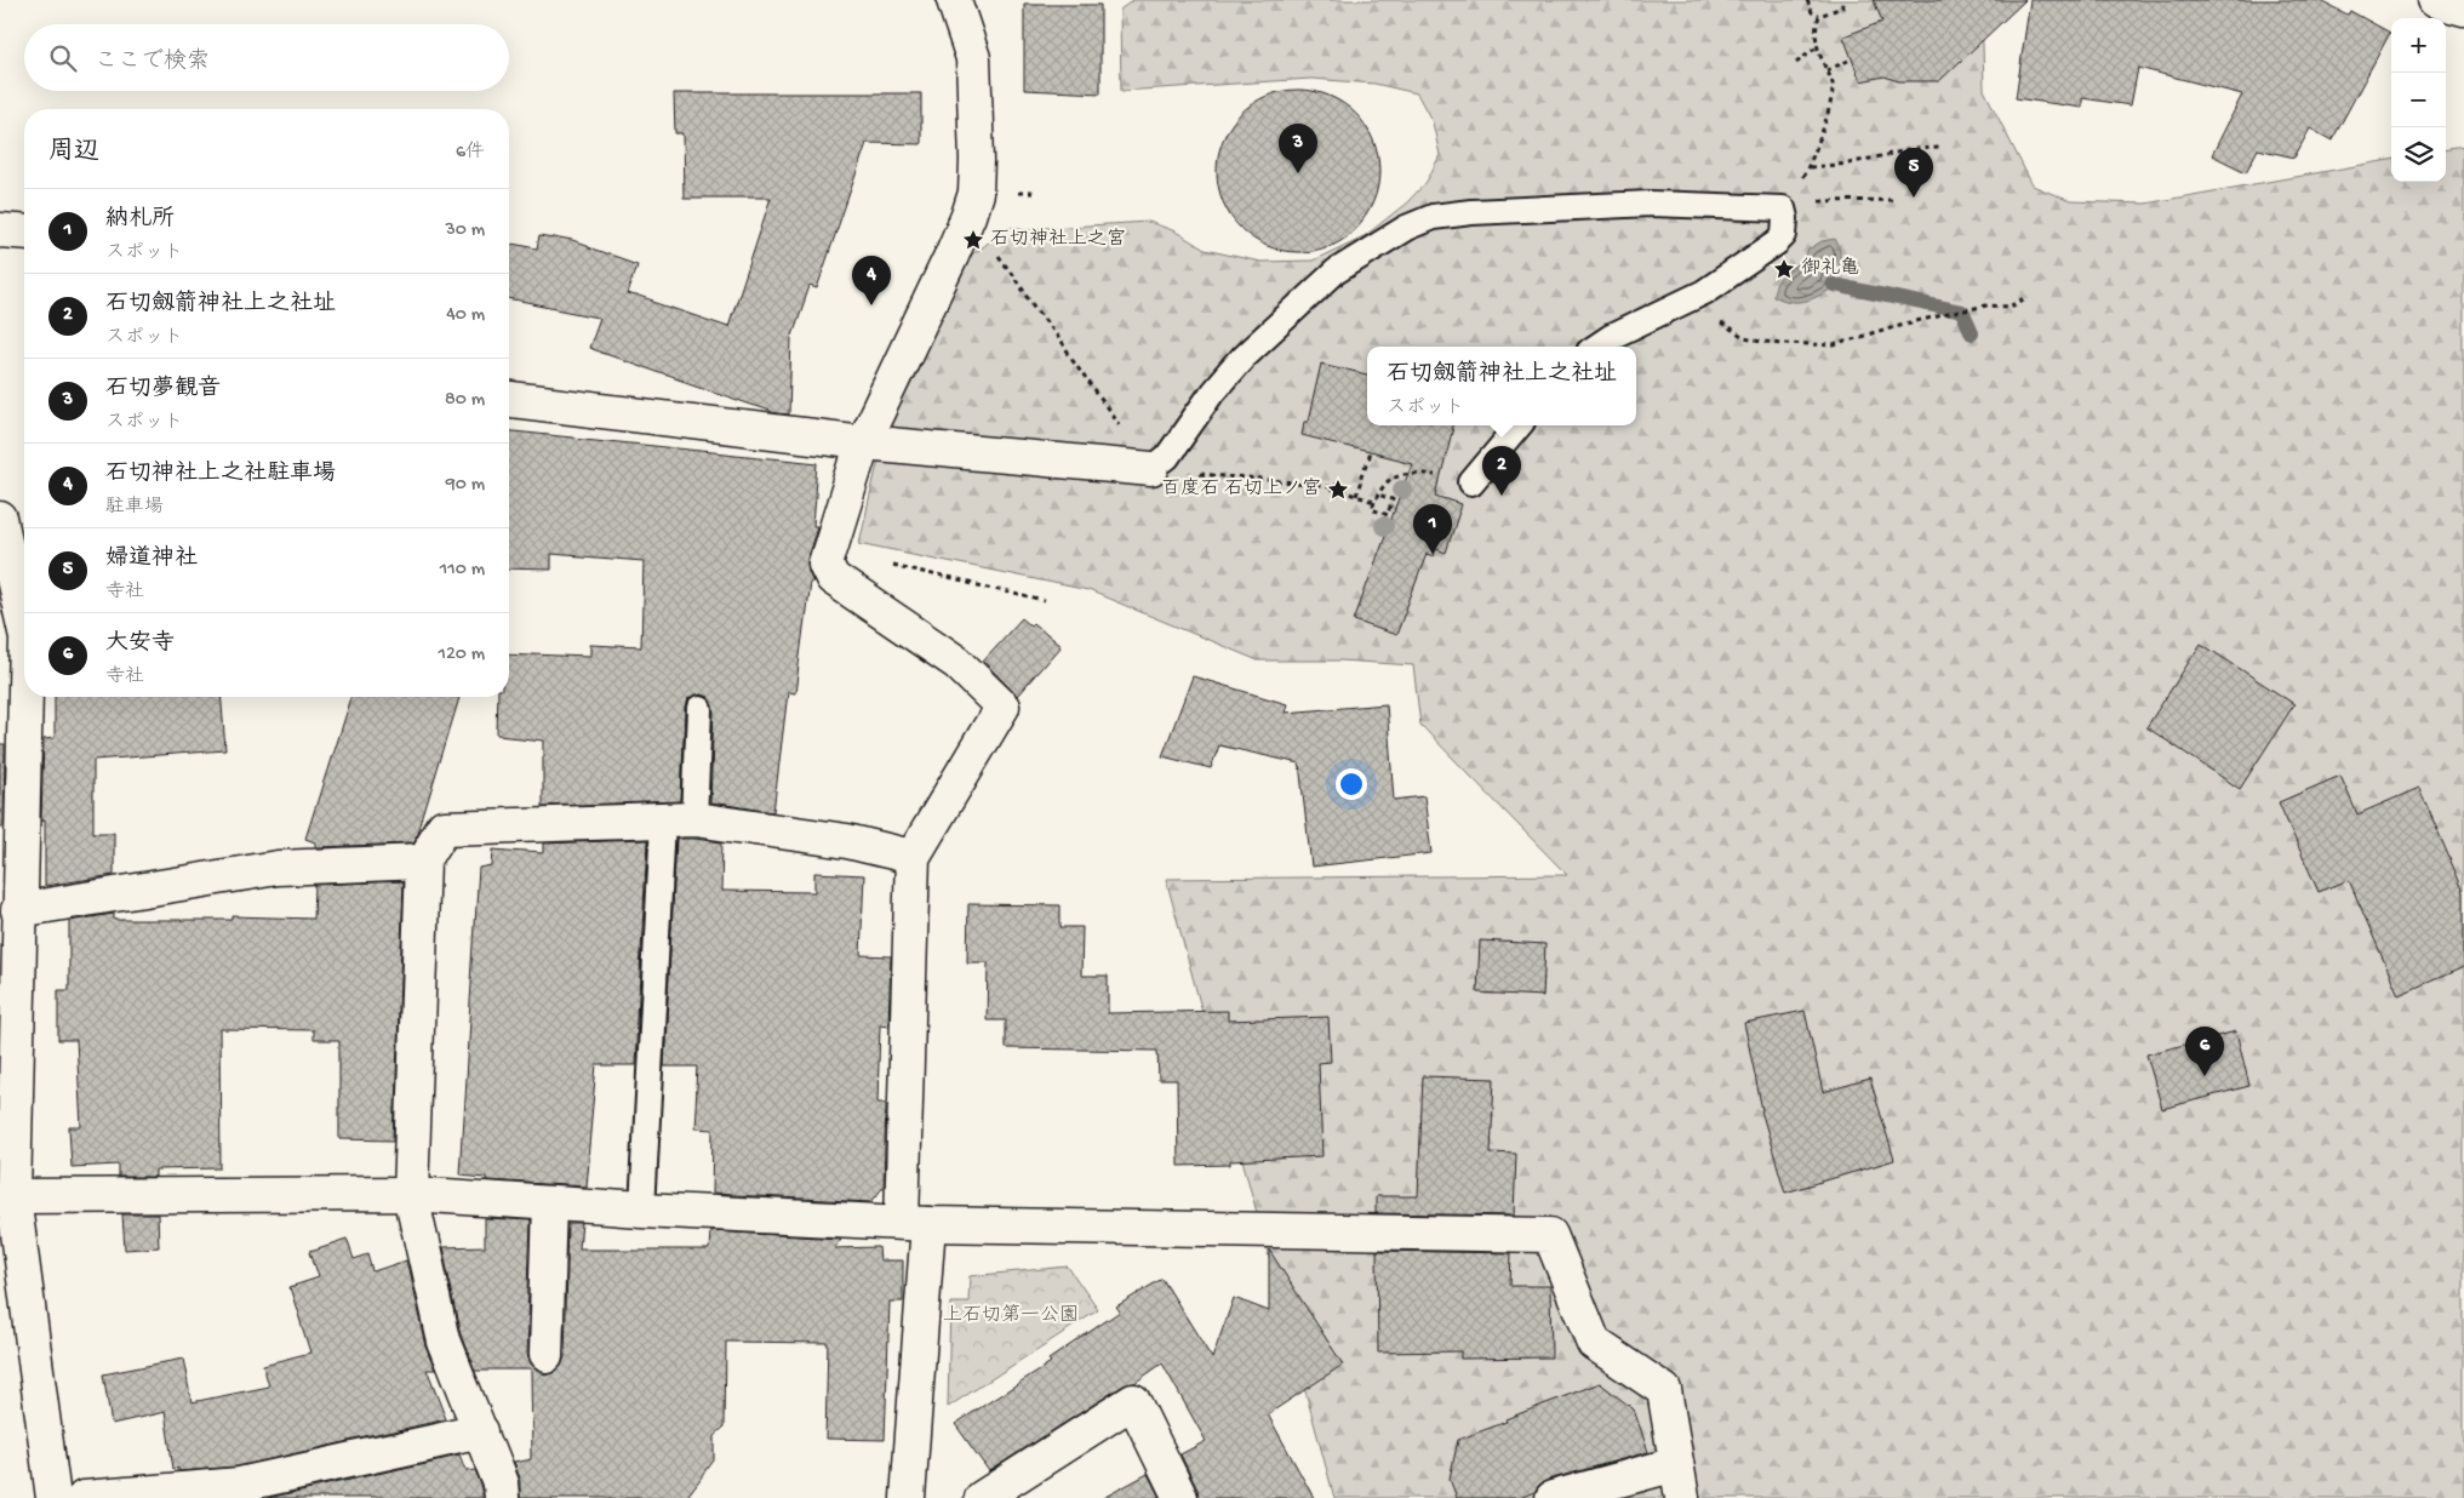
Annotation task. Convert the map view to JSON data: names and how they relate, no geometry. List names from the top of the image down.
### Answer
{
  "parks": ["上石切第一公園"],
  "places": {
    "place": ["石切神社上之宮", "御礼亀", "百度石 石切上ノ宮"]
  },
  "page": {
    "map_buttons": ["+", "−"],
    "search": "ここで検索",
    "heading": ["周辺", "6件"],
    "pins": [
      "3",
      "5",
      "4",
      "2",
      "1",
      "6"
    ],
    "list": [
      {
        "mark": "1",
        "name": "納札所",
        "note": "スポット",
        "value": "30 m"
      },
      {
        "mark": "2",
        "name": "石切劔箭神社上之社址",
        "note": "スポット",
        "value": "40 m"
      },
      {
        "mark": "3",
        "name": "石切夢観音",
        "note": "スポット",
        "value": "80 m"
      },
      {
        "mark": "4",
        "name": "石切神社上之社駐車場",
        "note": "駐車場",
        "value": "90 m"
      },
      {
        "mark": "5",
        "name": "婦道神社",
        "note": "寺社",
        "value": "110 m"
      },
      {
        "mark": "6",
        "name": "大安寺",
        "note": "寺社",
        "value": "120 m"
      }
    ],
    "popup": ["石切劔箭神社上之社址", "スポット"]
  }
}
